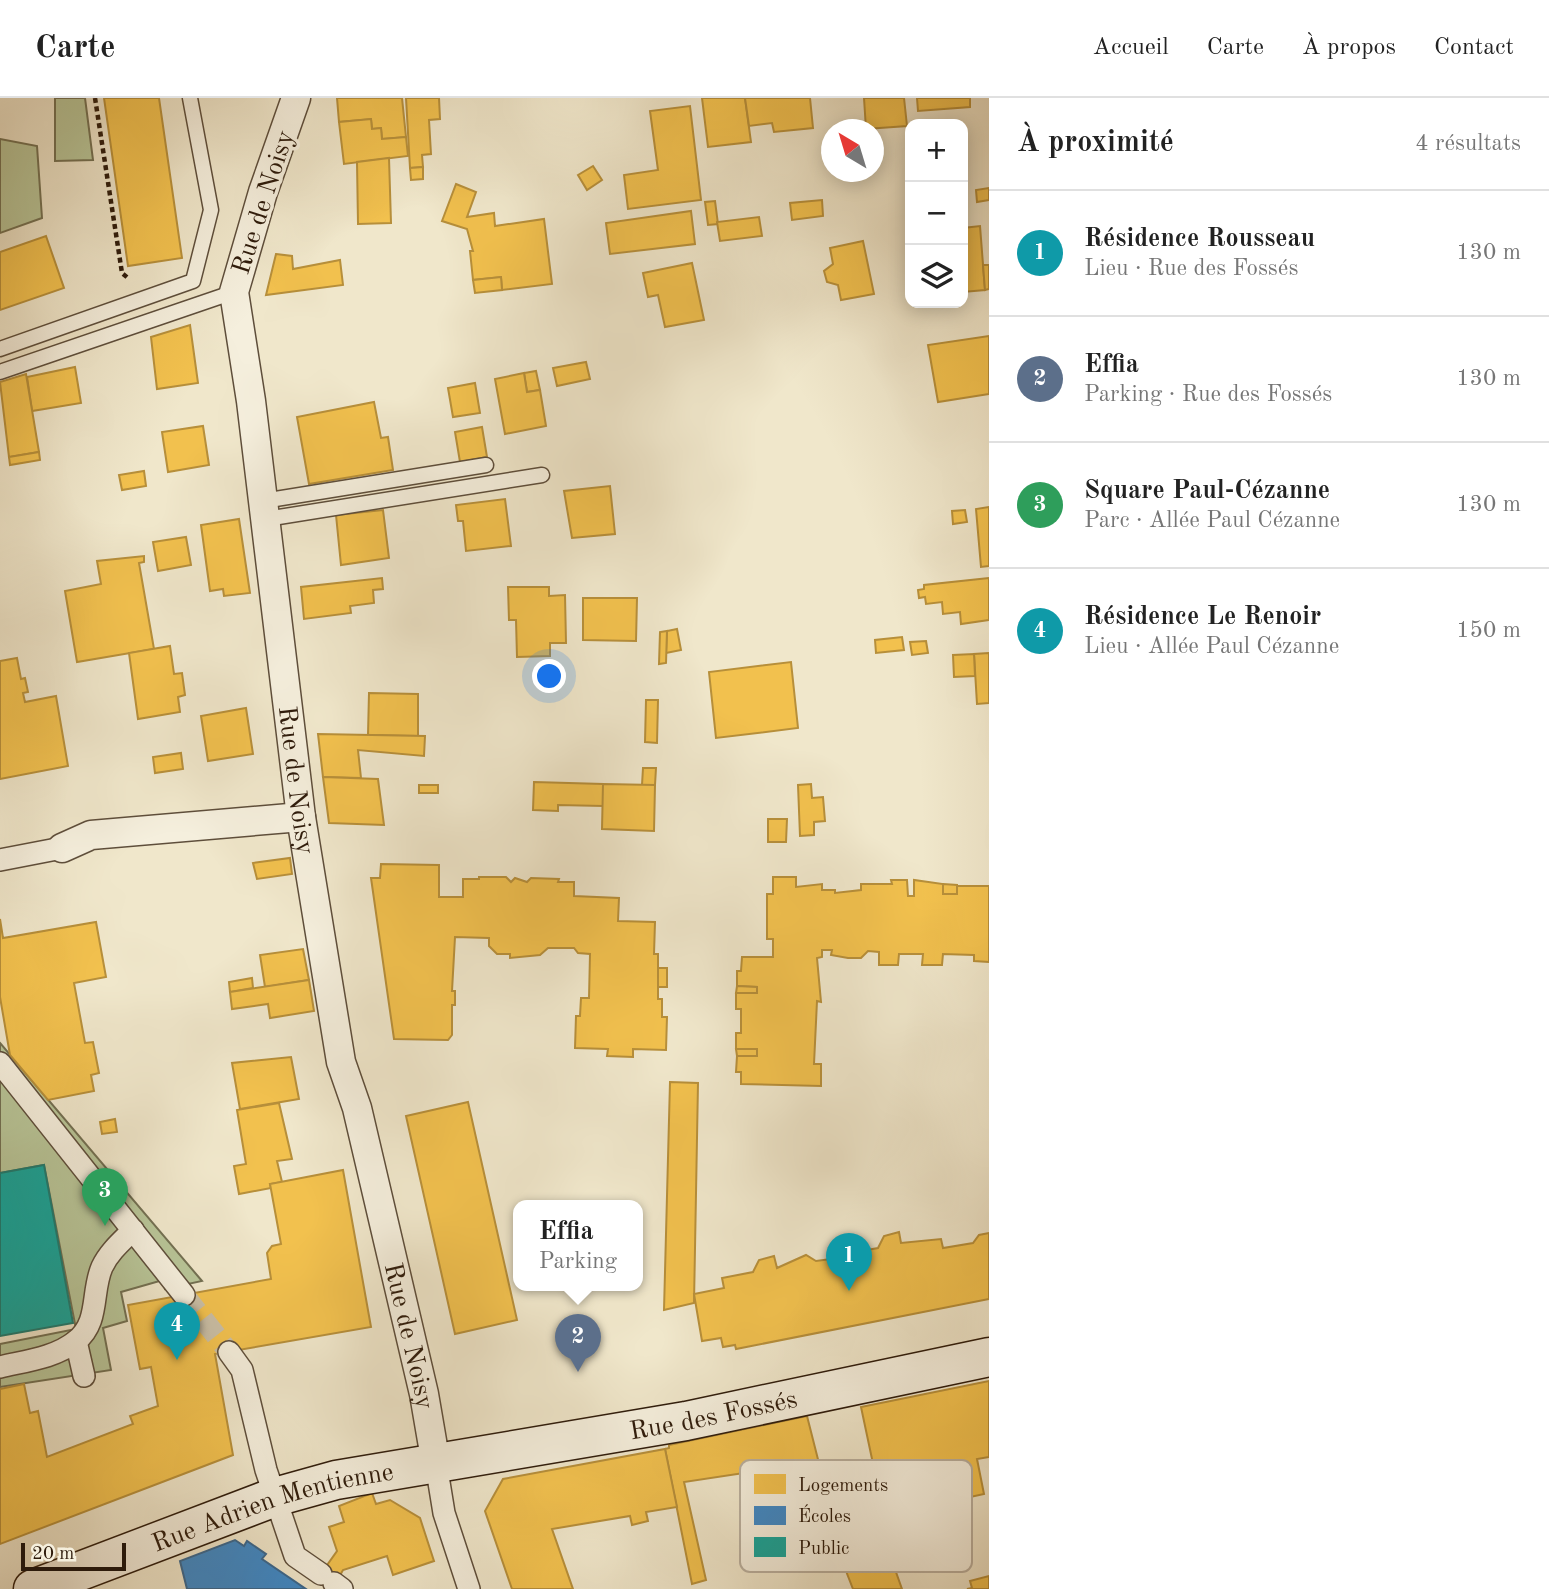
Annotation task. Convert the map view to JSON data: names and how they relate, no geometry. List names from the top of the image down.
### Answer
{
  "streets": {
    "main road": ["Rue des Fossés", "Rue Adrien Mentienne"],
    "street": ["Rue de Noisy"]
  },
  "crossings": [
    ["Rue de Noisy", "Rue des Fossés"],
    ["Rue de Noisy", "Rue Adrien Mentienne"],
    ["Rue des Fossés", "Rue Adrien Mentienne"]
  ],
  "legend": ["Logements", "Écoles", "Public"],
  "scale_bar": "20 m",
  "north": "top left",
  "page": {
    "header": "Carte",
    "nav": [
      "Accueil",
      "Carte",
      "À propos",
      "Contact"
    ],
    "heading": ["À proximité", "4 résultats"],
    "map_buttons": ["+", "−"],
    "list": [
      {
        "mark": "1",
        "name": "Résidence Rousseau",
        "note": "Lieu · Rue des Fossés",
        "value": "130 m"
      },
      {
        "mark": "2",
        "name": "Effia",
        "note": "Parking · Rue des Fossés",
        "value": "130 m"
      },
      {
        "mark": "3",
        "name": "Square Paul-Cézanne",
        "note": "Parc · Allée Paul Cézanne",
        "value": "130 m"
      },
      {
        "mark": "4",
        "name": "Résidence Le Renoir",
        "note": "Lieu · Allée Paul Cézanne",
        "value": "150 m"
      }
    ],
    "pins": [
      "3",
      "1",
      "4",
      "2"
    ],
    "popup": ["Effia", "Parking"],
    "scale": "20 m"
  }
}
